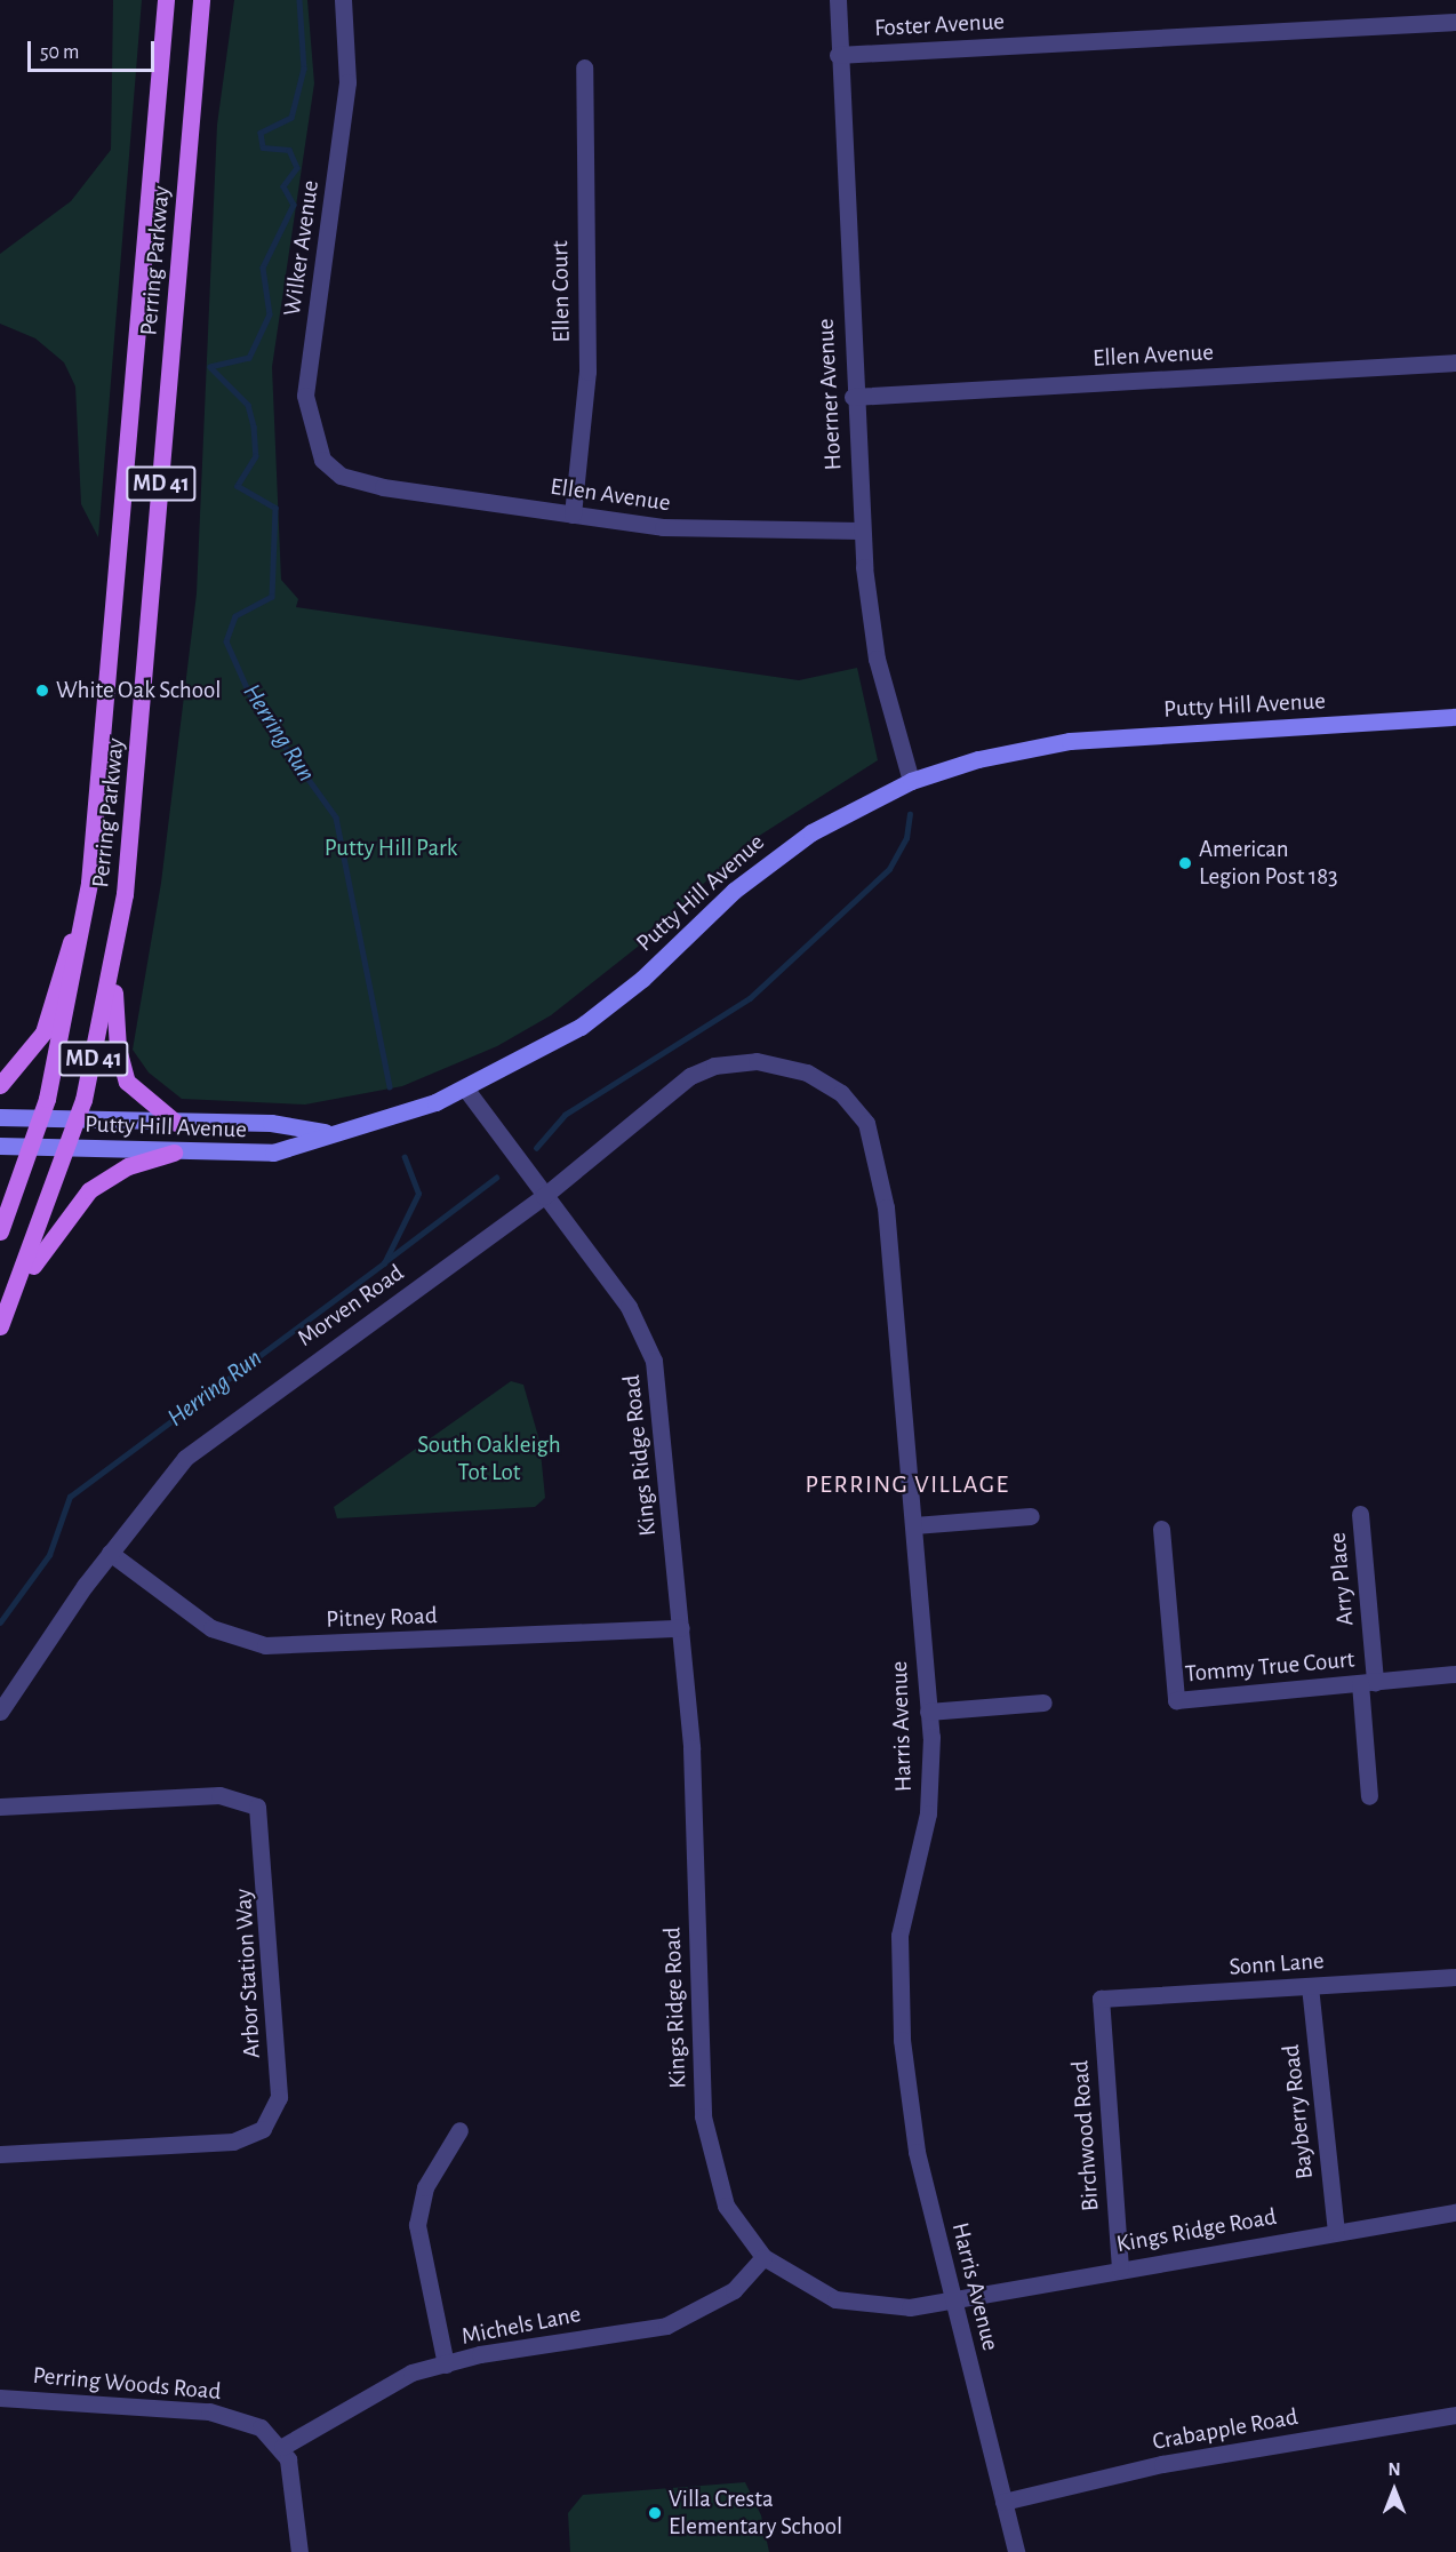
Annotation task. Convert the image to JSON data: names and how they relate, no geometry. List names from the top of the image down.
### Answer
{
  "streets": {
    "main road": ["Perring Parkway", "MD 41", "Putty Hill Avenue"],
    "street": [
      "Foster Avenue",
      "Wilker Avenue",
      "Ellen Court",
      "Ellen Avenue",
      "Hoerner Avenue",
      "Morven Road",
      "Kings Ridge Road",
      "Arry Place",
      "Pitney Road",
      "Tommy True Court",
      "Harris Avenue",
      "Sonn Lane",
      "Arbor Station Way",
      "Bayberry Road",
      "Birchwood Road",
      "Michels Lane",
      "Perring Woods Road",
      "Crabapple Road"
    ]
  },
  "crossings": [
    ["Foster Avenue", "Hoerner Avenue"],
    ["Wilker Avenue", "Ellen Avenue"],
    ["Perring Parkway", "Putty Hill Avenue"],
    ["Ellen Court", "Ellen Avenue"],
    ["Ellen Avenue", "Hoerner Avenue"],
    ["Hoerner Avenue", "Putty Hill Avenue"],
    ["Putty Hill Avenue", "Kings Ridge Road"],
    ["Morven Road", "Kings Ridge Road"],
    ["Morven Road", "Pitney Road"],
    ["Morven Road", "Harris Avenue"],
    ["Kings Ridge Road", "Pitney Road"],
    ["Kings Ridge Road", "Harris Avenue"],
    ["Kings Ridge Road", "Bayberry Road"],
    ["Kings Ridge Road", "Birchwood Road"],
    ["Kings Ridge Road", "Michels Lane"],
    ["Arry Place", "Tommy True Court"],
    ["Harris Avenue", "Crabapple Road"],
    ["Sonn Lane", "Bayberry Road"],
    ["Sonn Lane", "Birchwood Road"],
    ["Michels Lane", "Perring Woods Road"]
  ],
  "districts": ["PERRING VILLAGE"],
  "water": ["Herring Run"],
  "parks": ["Putty Hill Park", "South Oakleigh Tot Lot"],
  "places": ["White Oak School", "American Legion Post 183", "Villa Cresta Elementary School"],
  "scale_bar": "50 m",
  "north": "top"
}
